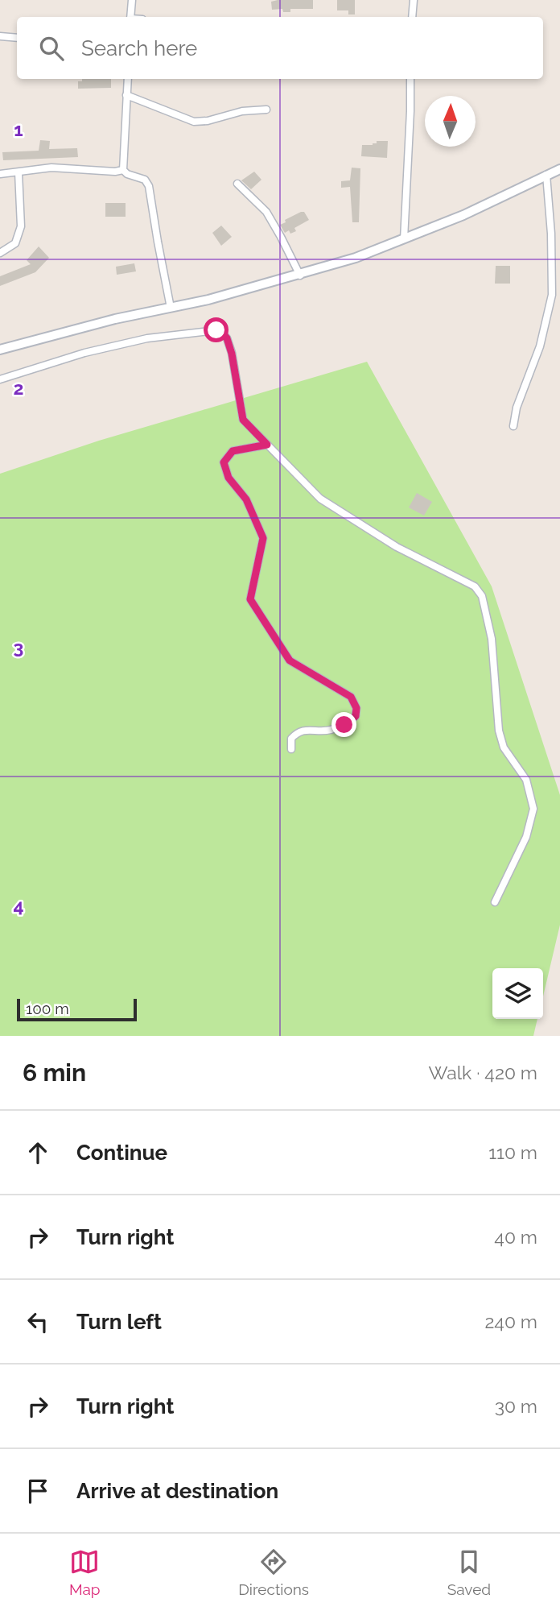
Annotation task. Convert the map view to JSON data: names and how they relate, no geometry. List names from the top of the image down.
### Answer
{
  "scale_bar": "100 m",
  "north": "top",
  "page": {
    "search": "Search here",
    "scale": "100 m",
    "heading": ["6 min", "Walk · 420 m"],
    "list": [
      ["Continue", "110 m"],
      ["Turn right", "40 m"],
      ["Turn left", "240 m"],
      ["Turn right", "30 m"],
      "Arrive at destination"
    ],
    "nav": ["Map", "Directions", "Saved"]
  },
  "grid": {
    "rows": [
      "1",
      "2",
      "3",
      "4"
    ]
  }
}
